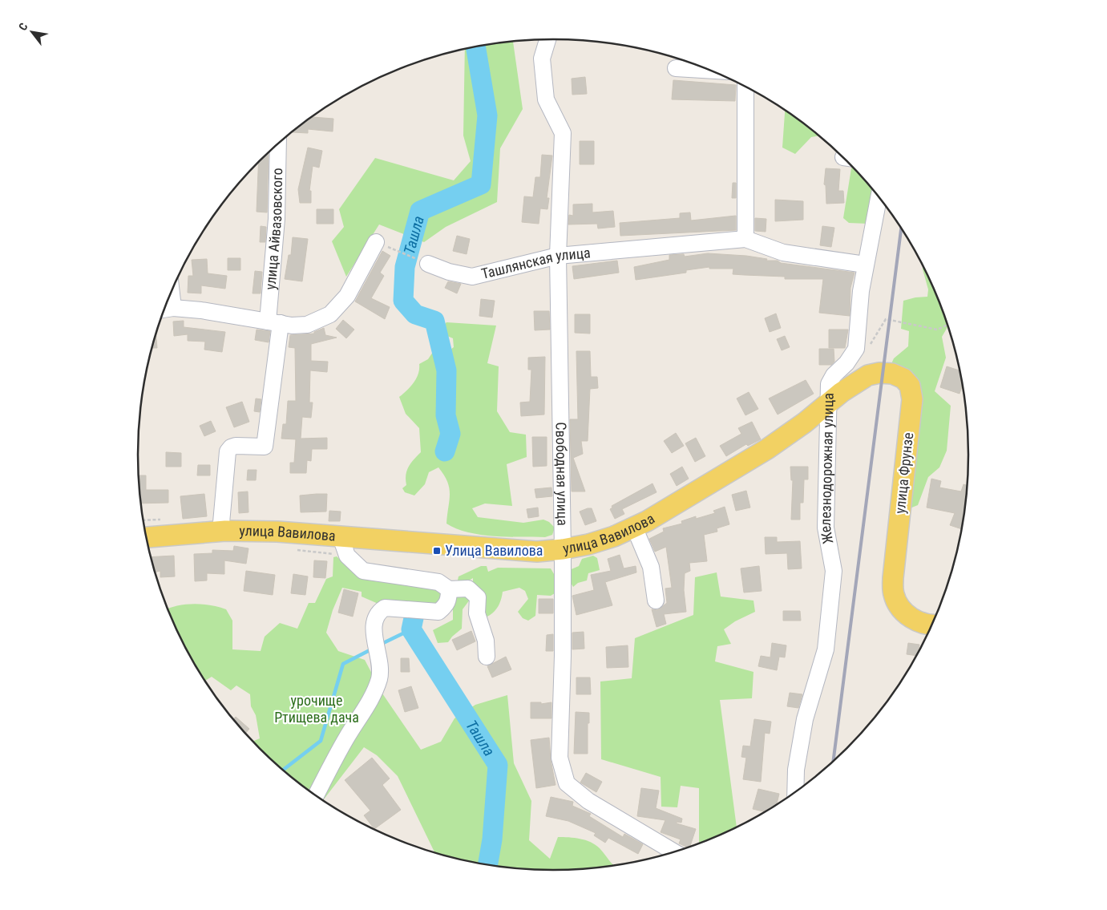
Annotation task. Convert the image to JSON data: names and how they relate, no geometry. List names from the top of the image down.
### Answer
{
  "streets": {
    "main road": ["улица Фрунзе", "улица Вавилова"],
    "street": [
      "улица Айвазовского",
      "Ташлянская улица",
      "Железнодорожная улица",
      "Свободная улица"
    ]
  },
  "crossings": [
    ["улица Айвазовского", "улица Вавилова"],
    ["Ташлянская улица", "Железнодорожная улица"],
    ["Ташлянская улица", "Свободная улица"],
    ["Железнодорожная улица", "улица Фрунзе"],
    ["Железнодорожная улица", "улица Вавилова"],
    ["улица Фрунзе", "улица Вавилова"],
    ["Свободная улица", "улица Вавилова"]
  ],
  "water": ["Ташла"],
  "parks": ["урочище Ртищева дача"],
  "places": {
    "transit": ["Улица Вавилова"]
  },
  "north": "top left"
}
